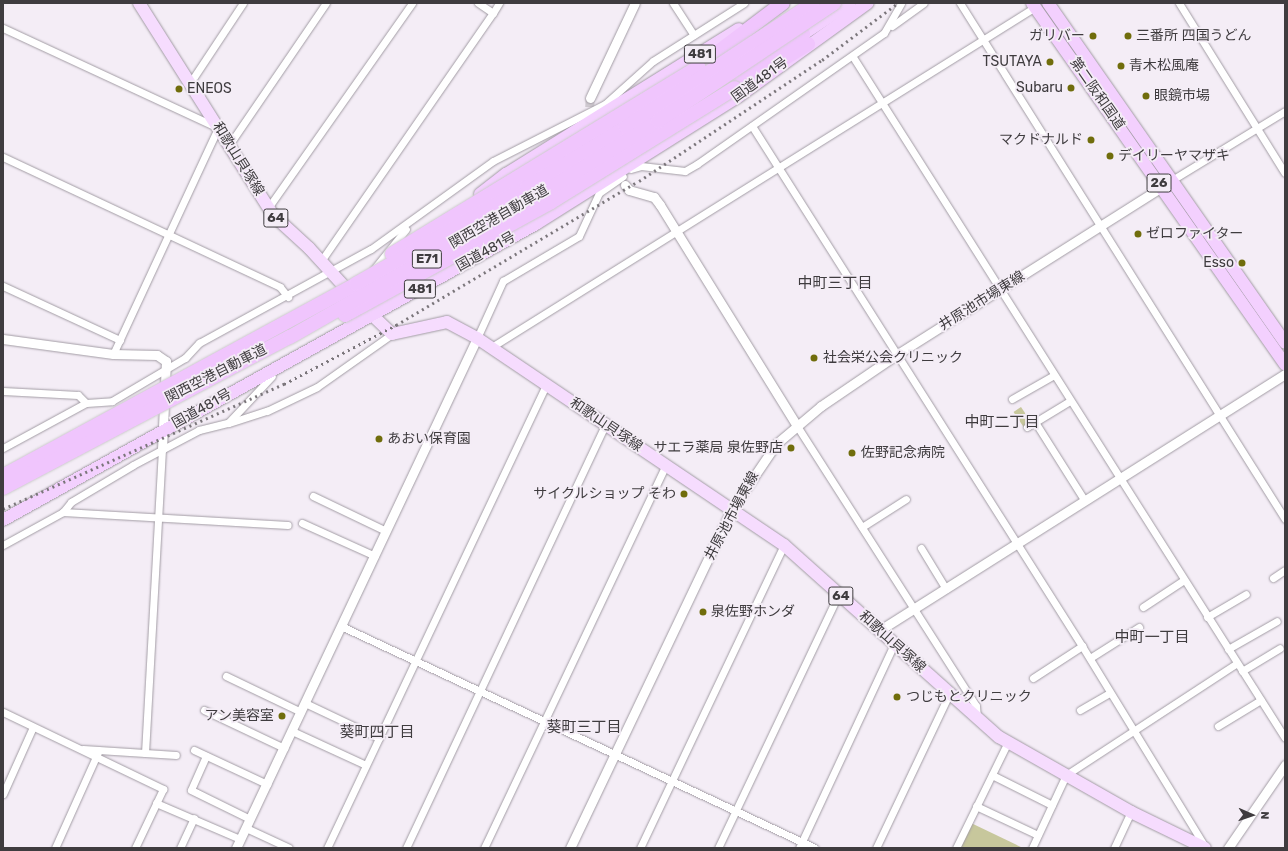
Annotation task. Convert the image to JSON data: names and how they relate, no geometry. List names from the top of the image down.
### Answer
{
  "streets": {
    "highway": [
      "481",
      "国道481号",
      "第二阪和国道",
      "26",
      "関西空港自動車道",
      "E71"
    ],
    "main road": ["和歌山貝塚線", "64"],
    "street": ["井原池市場東線"]
  },
  "crossings": [
    ["481", "国道481号"],
    ["481", "和歌山貝塚線"],
    ["国道481号", "和歌山貝塚線"],
    ["第二阪和国道", "井原池市場東線"],
    ["和歌山貝塚線", "井原池市場東線"]
  ],
  "districts": [
    "中町三丁目",
    "中町二丁目",
    "中町一丁目",
    "葵町三丁目",
    "葵町四丁目"
  ],
  "places": [
    "ガリバー",
    "三番所 四国うどん",
    "TSUTAYA",
    "青木松風庵",
    "Subaru",
    "ENEOS",
    "眼鏡市場",
    "マクドナルド",
    "デイリーヤマザキ",
    "ゼロファイター",
    "Esso",
    "社会栄公会クリニック",
    "あおい保育園",
    "サエラ薬局 泉佐野店",
    "佐野記念病院",
    "サイクルショップ そわ",
    "泉佐野ホンダ",
    "つじもとクリニック",
    "アン美容室"
  ],
  "north": "right"
}
